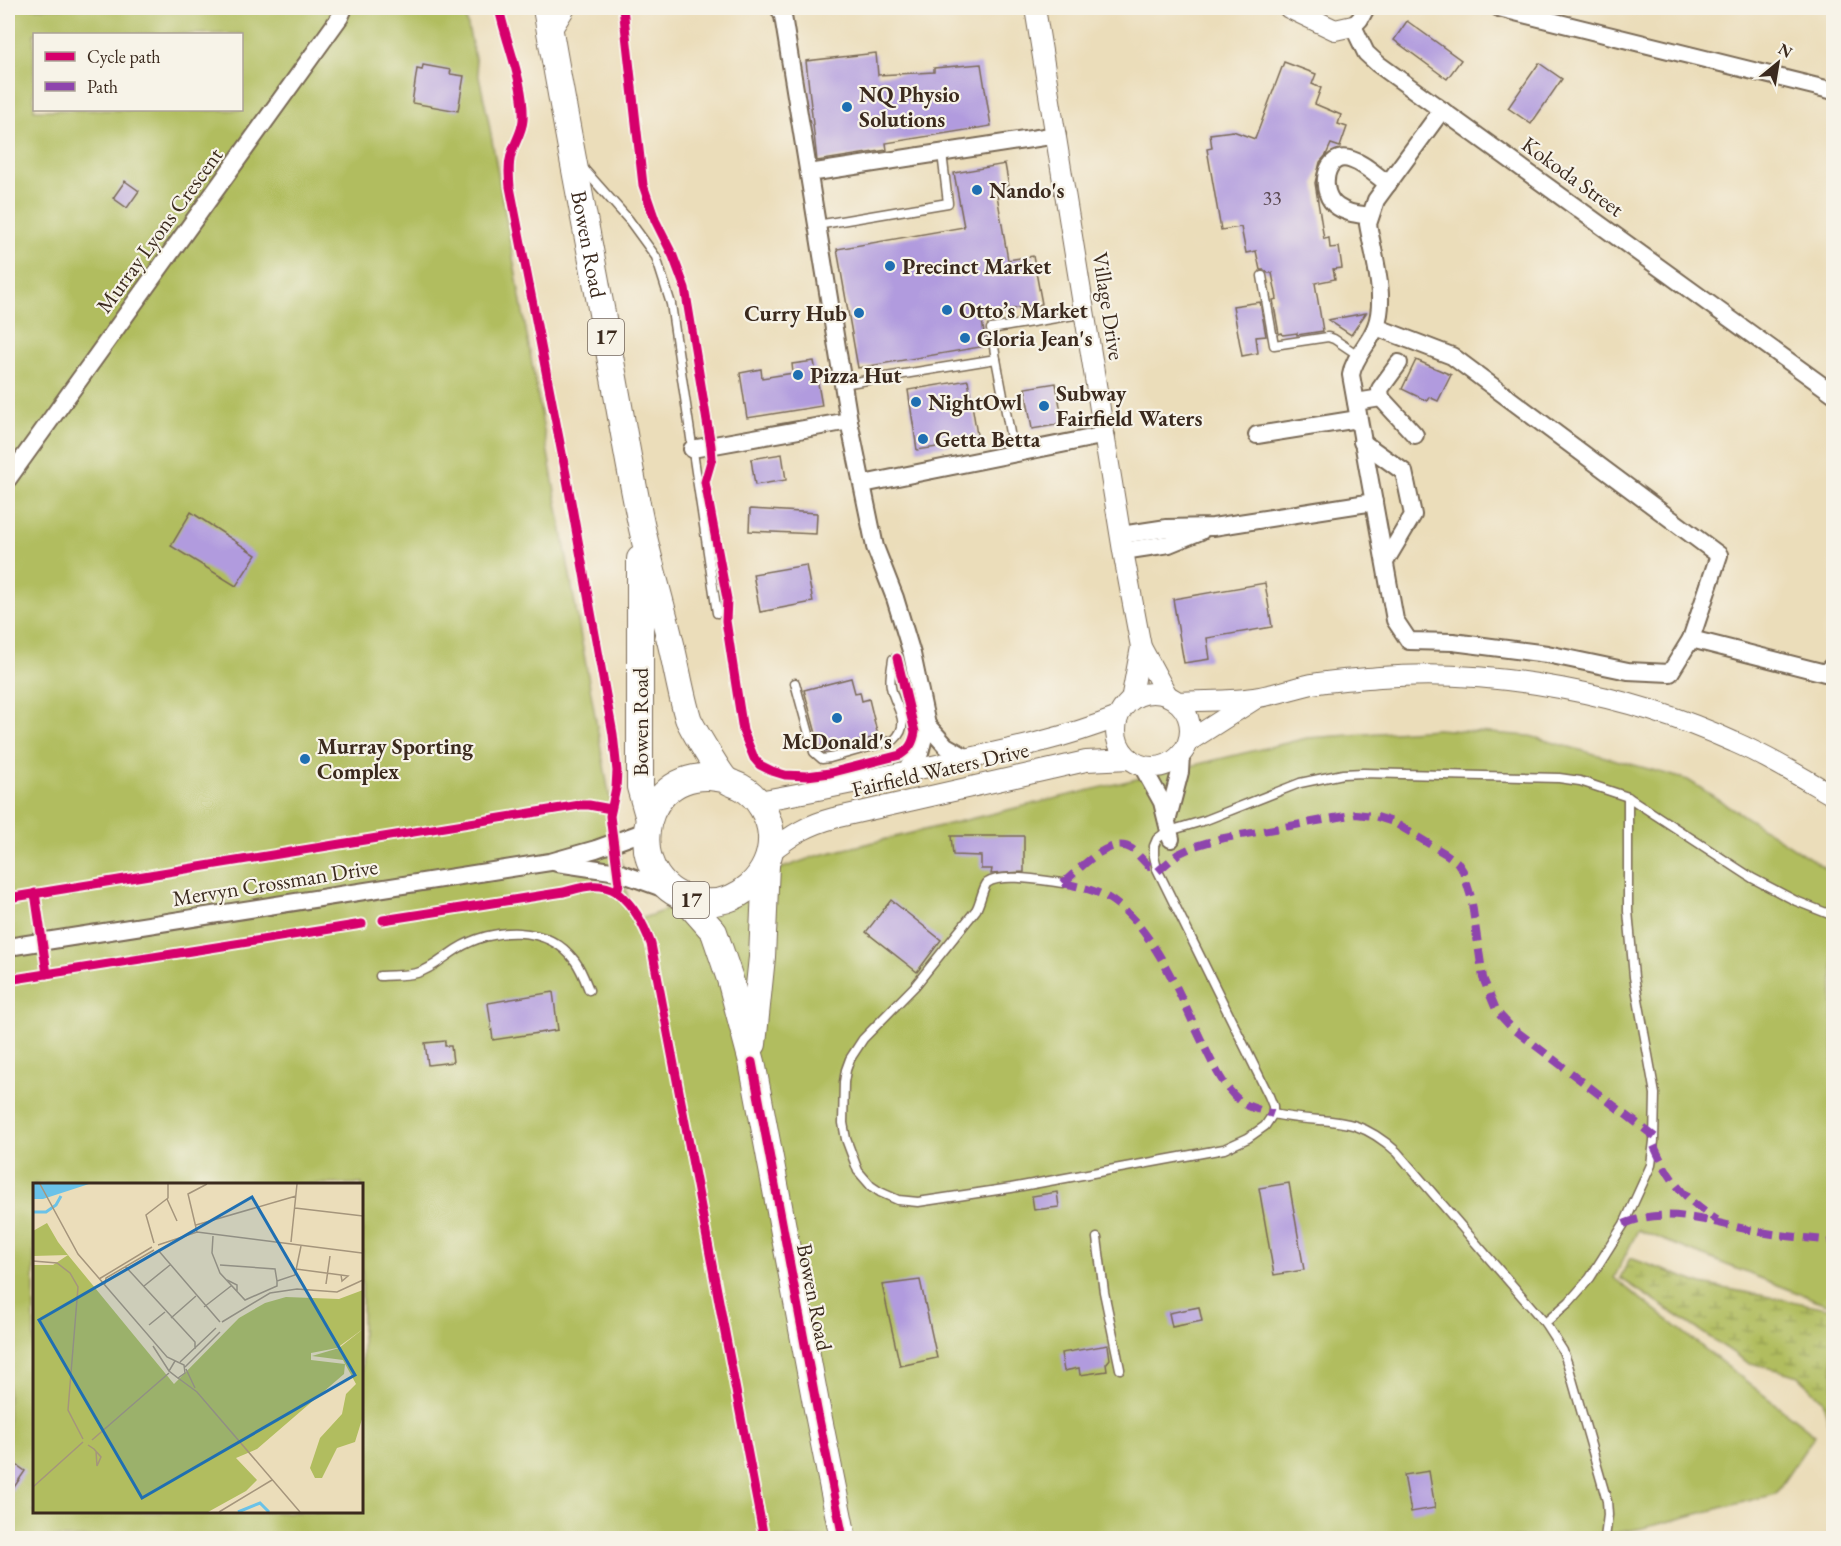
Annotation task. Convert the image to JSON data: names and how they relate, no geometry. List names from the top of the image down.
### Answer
{
  "streets": {
    "main road": ["Bowen Road", "17"],
    "street": [
      "Kokoda Street",
      "Murray Lyons Crescent",
      "Village Drive",
      "Fairfield Waters Drive",
      "Mervyn Crossman Drive"
    ]
  },
  "crossings": [
    ["Bowen Road", "17"],
    ["Bowen Road", "Fairfield Waters Drive"],
    ["Bowen Road", "Mervyn Crossman Drive"],
    ["Village Drive", "Fairfield Waters Drive"],
    ["17", "Fairfield Waters Drive"],
    ["17", "Mervyn Crossman Drive"],
    ["Fairfield Waters Drive", "Mervyn Crossman Drive"]
  ],
  "places": [
    "NQ Physio Solutions",
    "Nando's",
    "Precinct Market",
    "Otto’s Market",
    "Curry Hub",
    "Gloria Jean's",
    "Pizza Hut",
    "NightOwl",
    "Subway Fairfield Waters",
    "Getta Betta",
    "McDonald's",
    "Murray Sporting Complex"
  ],
  "house_numbers": ["33"],
  "legend": ["Cycle path", "Path"],
  "north": "top right"
}
